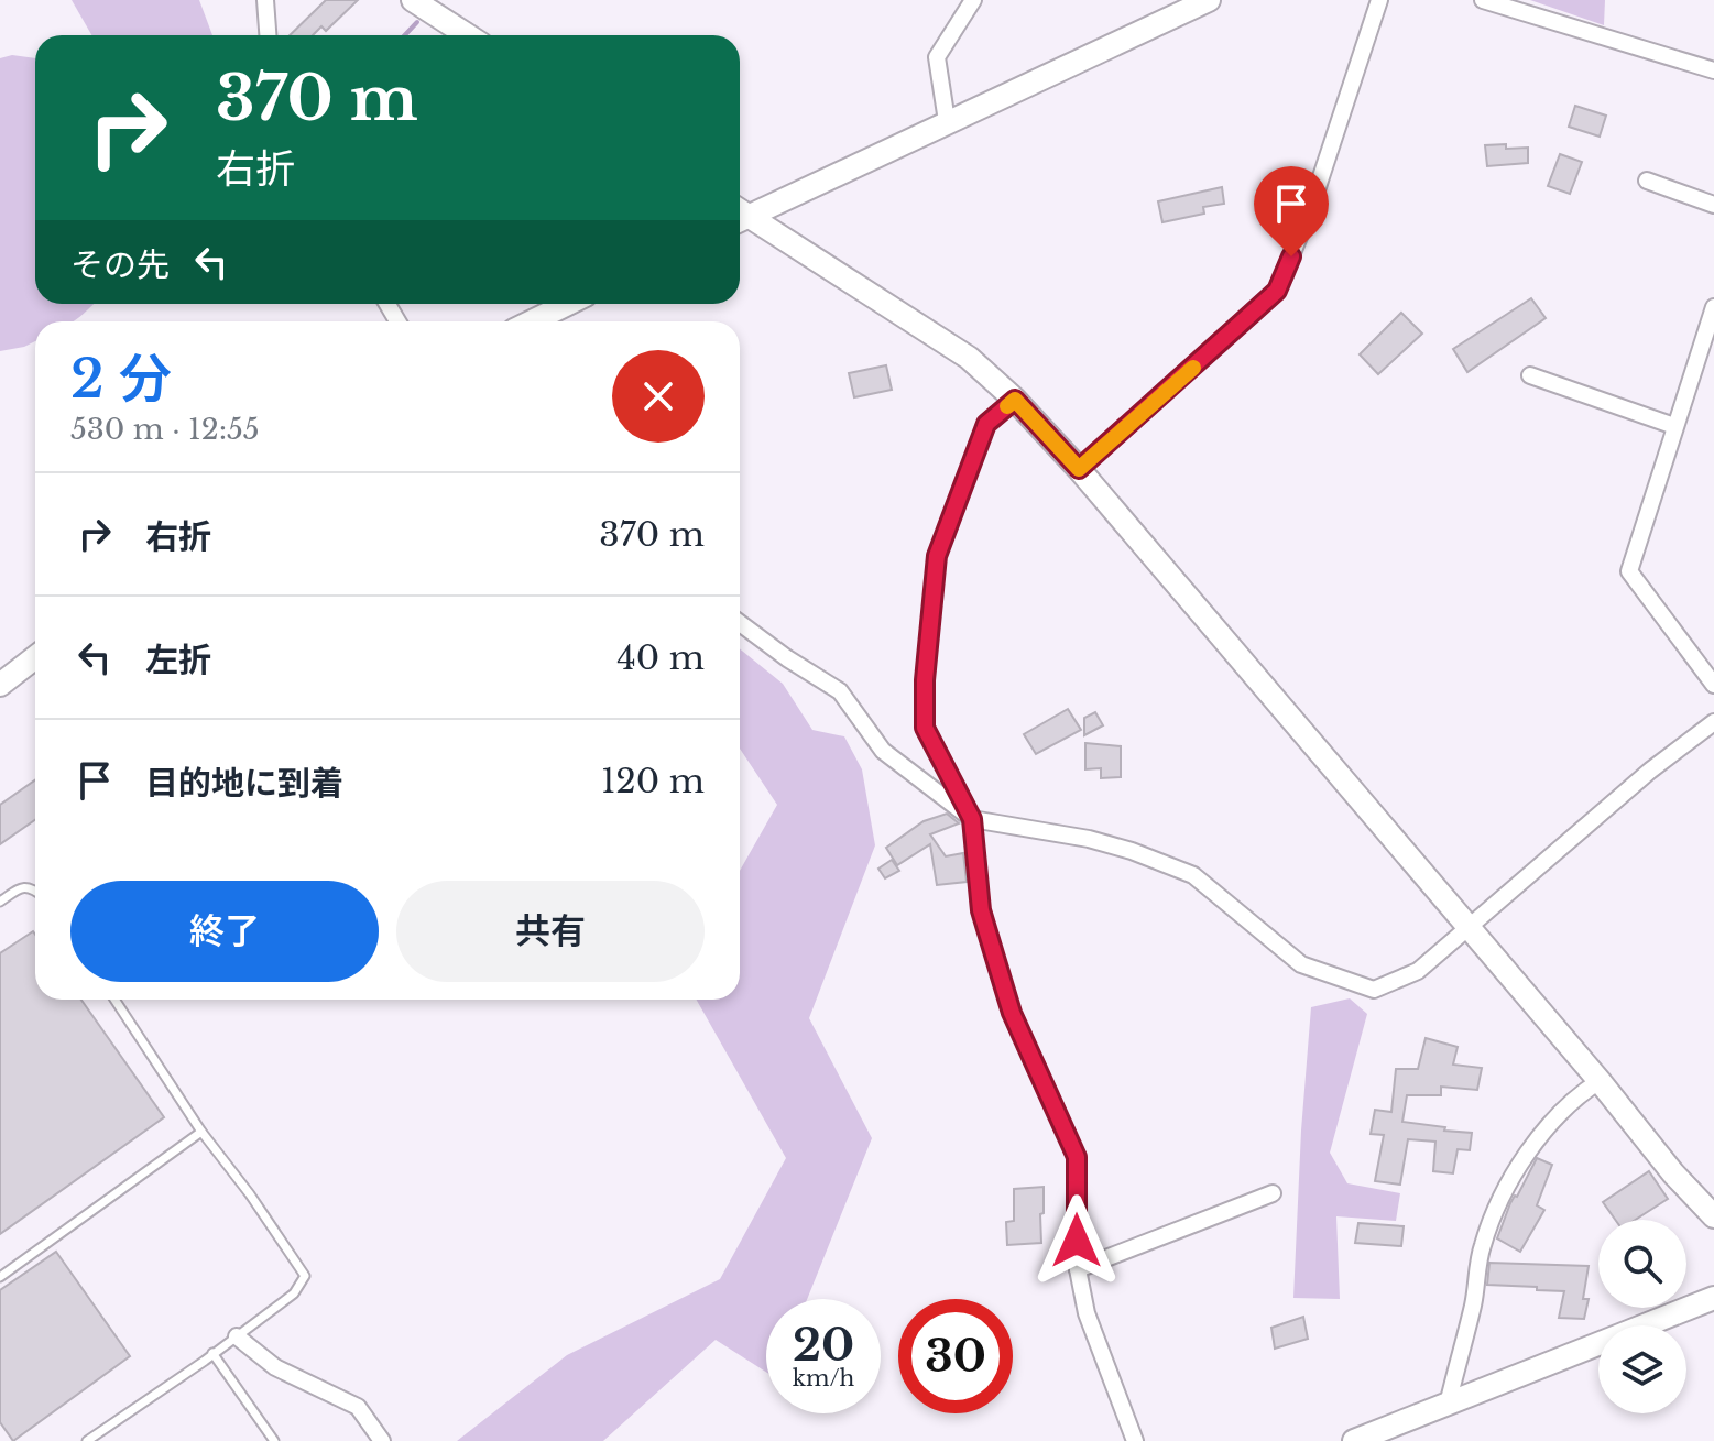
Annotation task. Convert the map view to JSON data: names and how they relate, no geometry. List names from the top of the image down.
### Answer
{
  "page": {
    "turn": ["370 m", "右折"],
    "then": "その先",
    "heading": ["2 分", "530 m · 12:55"],
    "list": [
      {
        "name": "右折",
        "value": "370 m"
      },
      {
        "name": "左折",
        "value": "40 m"
      },
      {
        "name": "目的地に到着",
        "value": "120 m"
      }
    ],
    "buttons": ["終了", "共有"],
    "speed": "20 km/h",
    "limit": "30"
  }
}
